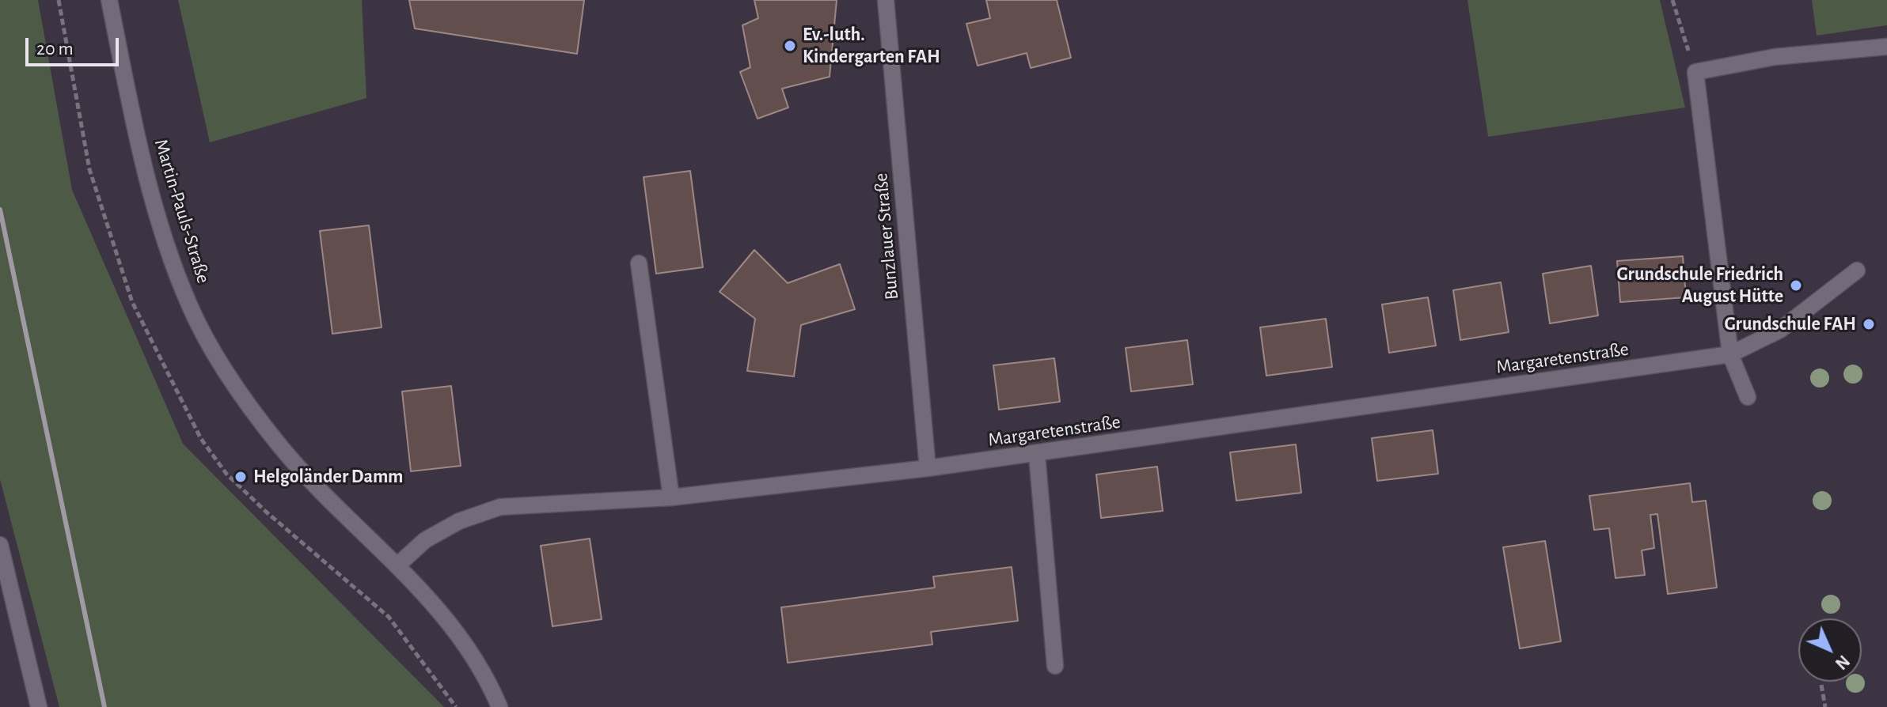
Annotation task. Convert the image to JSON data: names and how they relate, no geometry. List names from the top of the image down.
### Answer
{
  "streets": {
    "street": ["Martin-Pauls-Straße", "Bunzlauer Straße", "Margaretenstraße"]
  },
  "crossings": [
    ["Martin-Pauls-Straße", "Margaretenstraße"],
    ["Bunzlauer Straße", "Margaretenstraße"]
  ],
  "places": [
    "Ev.-luth. Kindergarten FAH",
    "Grundschule Friedrich August Hütte",
    "Grundschule FAH",
    "Helgoländer Damm"
  ],
  "scale_bar": "20 m",
  "north": "bottom right"
}
